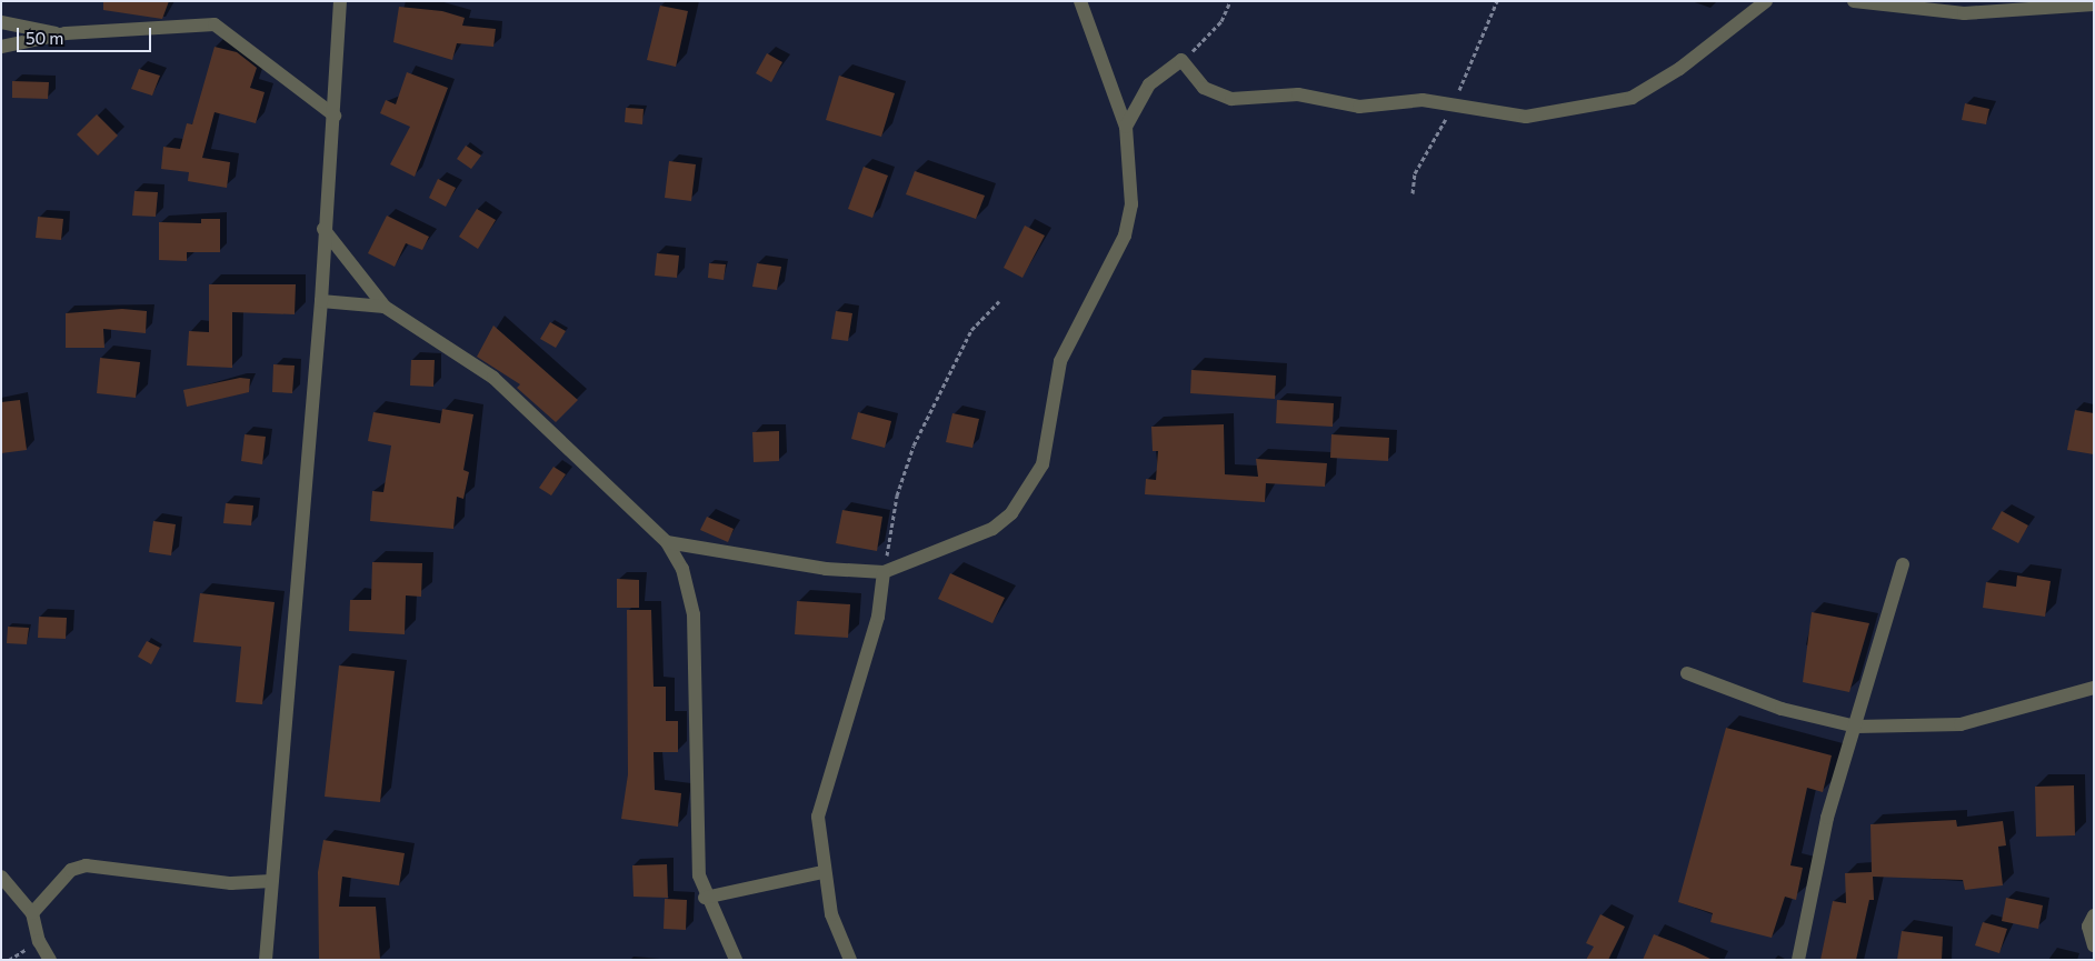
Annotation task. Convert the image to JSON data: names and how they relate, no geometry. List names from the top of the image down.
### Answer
{
  "scale_bar": "50 m"
}
